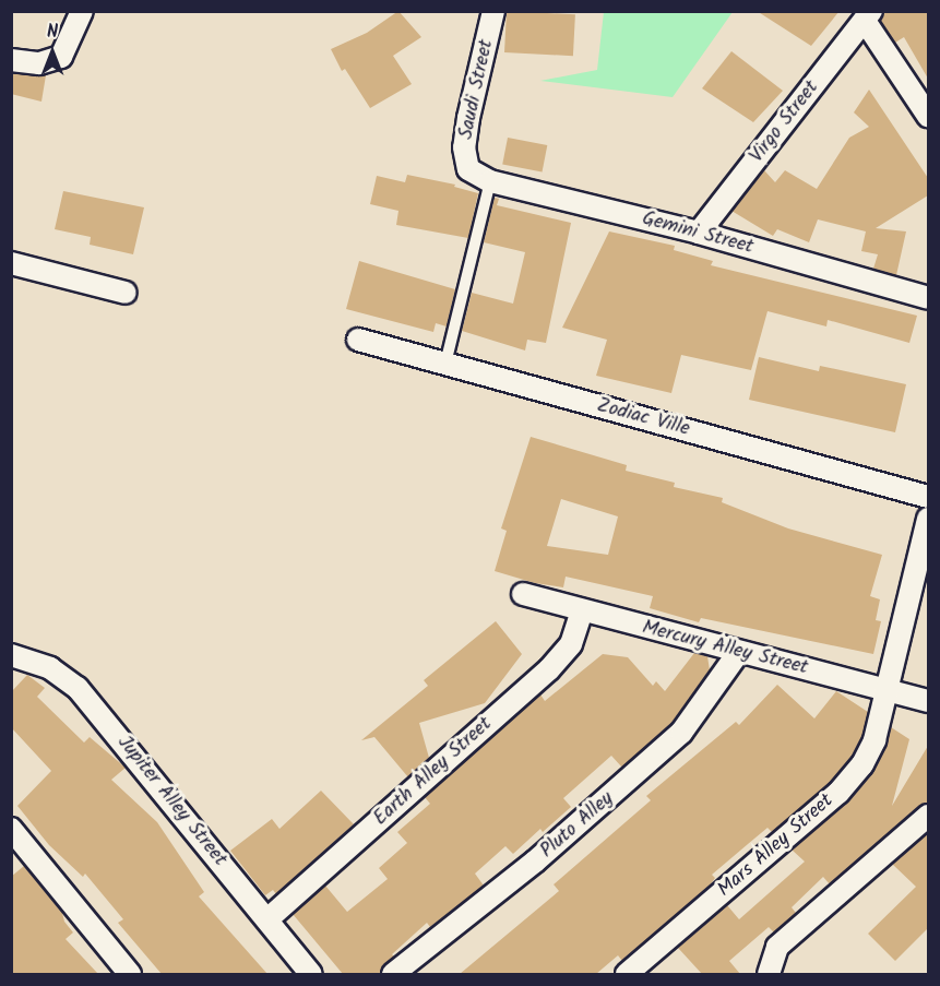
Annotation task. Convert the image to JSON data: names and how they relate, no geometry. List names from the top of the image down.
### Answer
{
  "streets": {
    "street": [
      "Saudi Street",
      "Virgo Street",
      "Gemini Street",
      "Zodiac Ville",
      "Mercury Alley Street",
      "Earth Alley Street",
      "Jupiter Alley Street",
      "Pluto Alley",
      "Mars Alley Street"
    ]
  },
  "crossings": [
    ["Saudi Street", "Gemini Street"],
    ["Virgo Street", "Gemini Street"],
    ["Mercury Alley Street", "Earth Alley Street"],
    ["Mercury Alley Street", "Pluto Alley"],
    ["Mercury Alley Street", "Mars Alley Street"],
    ["Earth Alley Street", "Jupiter Alley Street"]
  ],
  "north": "top"
}
